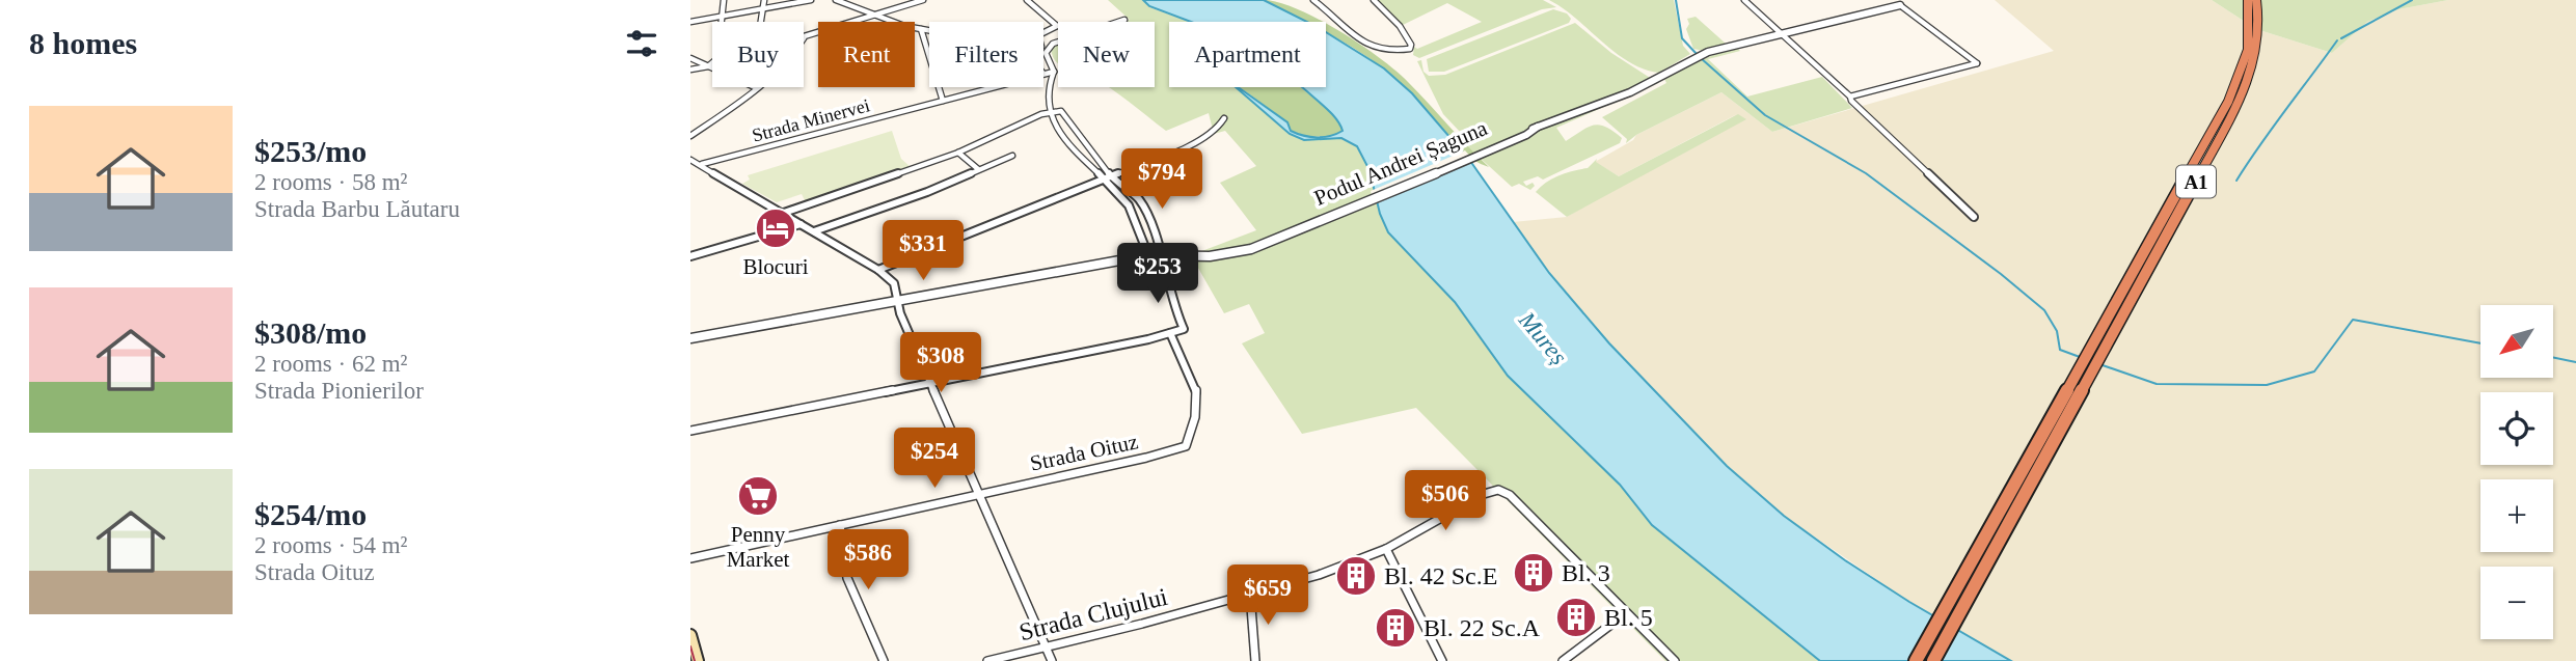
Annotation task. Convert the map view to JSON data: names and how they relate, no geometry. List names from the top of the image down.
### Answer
{
  "streets": {
    "highway": ["A1"],
    "street": [
      "Strada Minervei",
      "Podul Andrei Șaguna",
      "Strada Oituz",
      "Strada Clujului"
    ]
  },
  "water": ["Mureș"],
  "places": {
    "hotel": ["Blocuri"],
    "supermarket": ["Penny Market"],
    "building": [
      "Bl. 3",
      "Bl. 42 Sc.E",
      "Bl. 5",
      "Bl. 22 Sc.A"
    ]
  },
  "north": "bottom left",
  "page": {
    "heading": "8 homes",
    "chip": [
      "Buy",
      "Rent",
      "Filters",
      "New",
      "Apartment"
    ],
    "list": [
      {
        "name": "$253/mo",
        "note": "2 rooms · 58 m² · Strada Barbu Lăutaru"
      },
      {
        "name": "$308/mo",
        "note": "2 rooms · 62 m² · Strada Pionierilor"
      },
      {
        "name": "$254/mo",
        "note": "2 rooms · 54 m² · Strada Oituz"
      }
    ],
    "price": [
      "$794",
      "$331",
      "$253",
      "$308",
      "$254",
      "$506",
      "$586",
      "$659"
    ],
    "map_buttons": ["+", "−"]
  }
}
